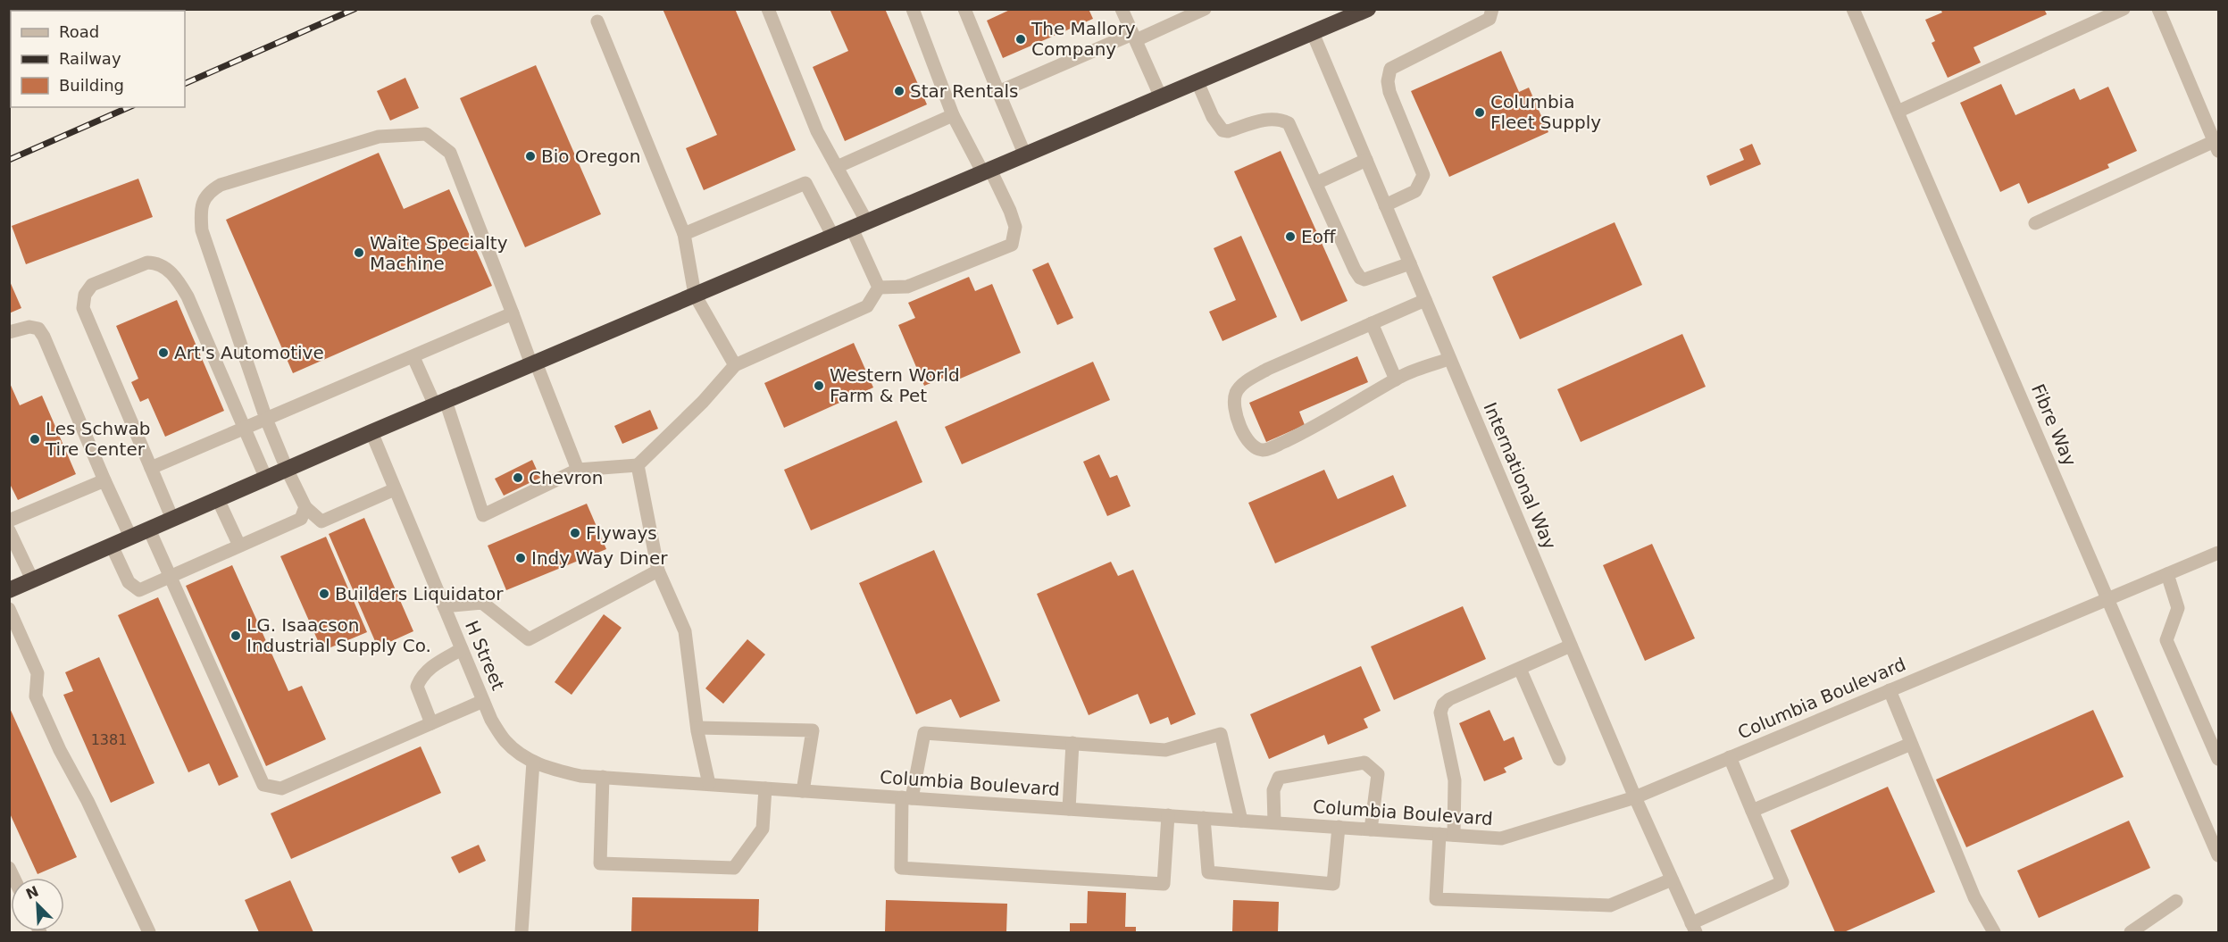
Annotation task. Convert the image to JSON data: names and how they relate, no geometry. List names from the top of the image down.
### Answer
{
  "streets": {
    "street": [
      "Fibre Way",
      "International Way",
      "H Street",
      "Columbia Boulevard"
    ]
  },
  "crossings": [
    ["Fibre Way", "Columbia Boulevard"],
    ["International Way", "Columbia Boulevard"],
    ["H Street", "Columbia Boulevard"]
  ],
  "places": [
    "The Mallory Company",
    "Star Rentals",
    "Columbia Fleet Supply",
    "Bio Oregon",
    "Eoff",
    "Waite Specialty Machine",
    "Art's Automotive",
    "Western World Farm & Pet",
    "Les Schwab Tire Center",
    "Chevron",
    "Flyways",
    "Indy Way Diner",
    "Builders Liquidator",
    "LG. Isaacson Industrial Supply Co."
  ],
  "house_numbers": ["1381"],
  "legend": ["Road", "Railway", "Building"],
  "north": "top left"
}
